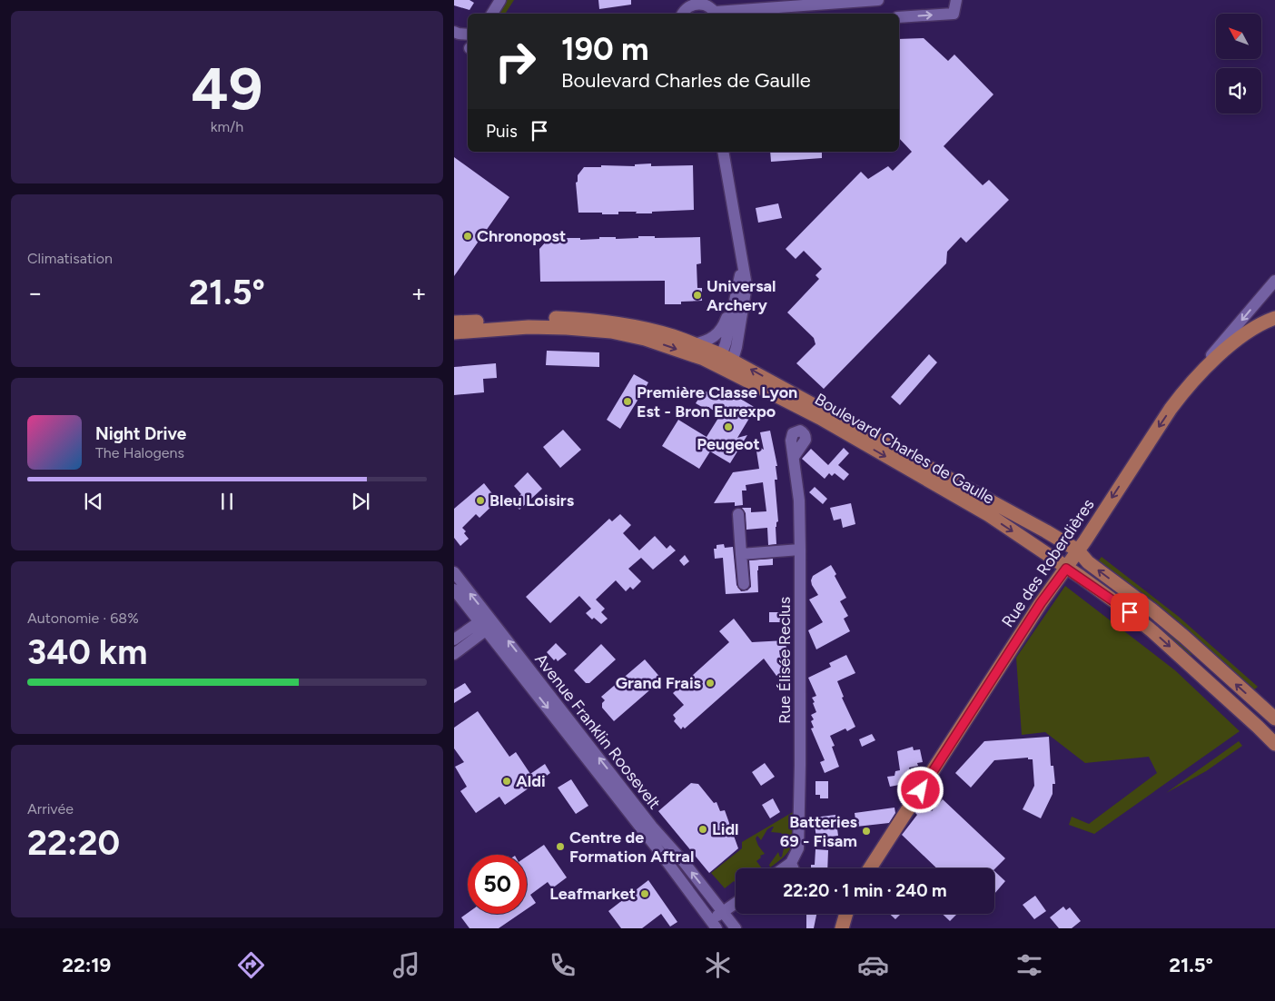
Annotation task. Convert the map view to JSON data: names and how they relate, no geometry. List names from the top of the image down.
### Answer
{
  "streets": {
    "main road": ["Boulevard Charles de Gaulle", "Rue des Roberdières"],
    "street": ["Rue Élisée Reclus", "Avenue Franklin Roosevelt"]
  },
  "crossings": [
    ["Boulevard Charles de Gaulle", "Rue des Roberdières"]
  ],
  "one_way": ["Rue des Roberdières"],
  "places": [
    "Chronopost",
    "Universal Archery",
    "Première Classe Lyon Est - Bron Eurexpo",
    "Peugeot",
    "Bleu Loisirs",
    "Grand Frais",
    "Aldi",
    "Lidl",
    "Batteries 69 - Fisam",
    "Centre de Formation Aftral",
    "Leafmarket"
  ],
  "north": "top left",
  "page": {
    "tile": [
      ["49", "km/h"],
      "Climatisation",
      ["Autonomie · 68%", "340 km"],
      ["Arrivée", "22:20"]
    ],
    "turn": ["190 m", "Boulevard Charles de Gaulle"],
    "then": "Puis",
    "heat": ["−", "21.5°", "+"],
    "song": ["Night Drive", "The Halogens"],
    "limit": "50",
    "trip": "22:20 · 1 min · 240 m",
    "tabs": ["22:19", "21.5°"]
  }
}
